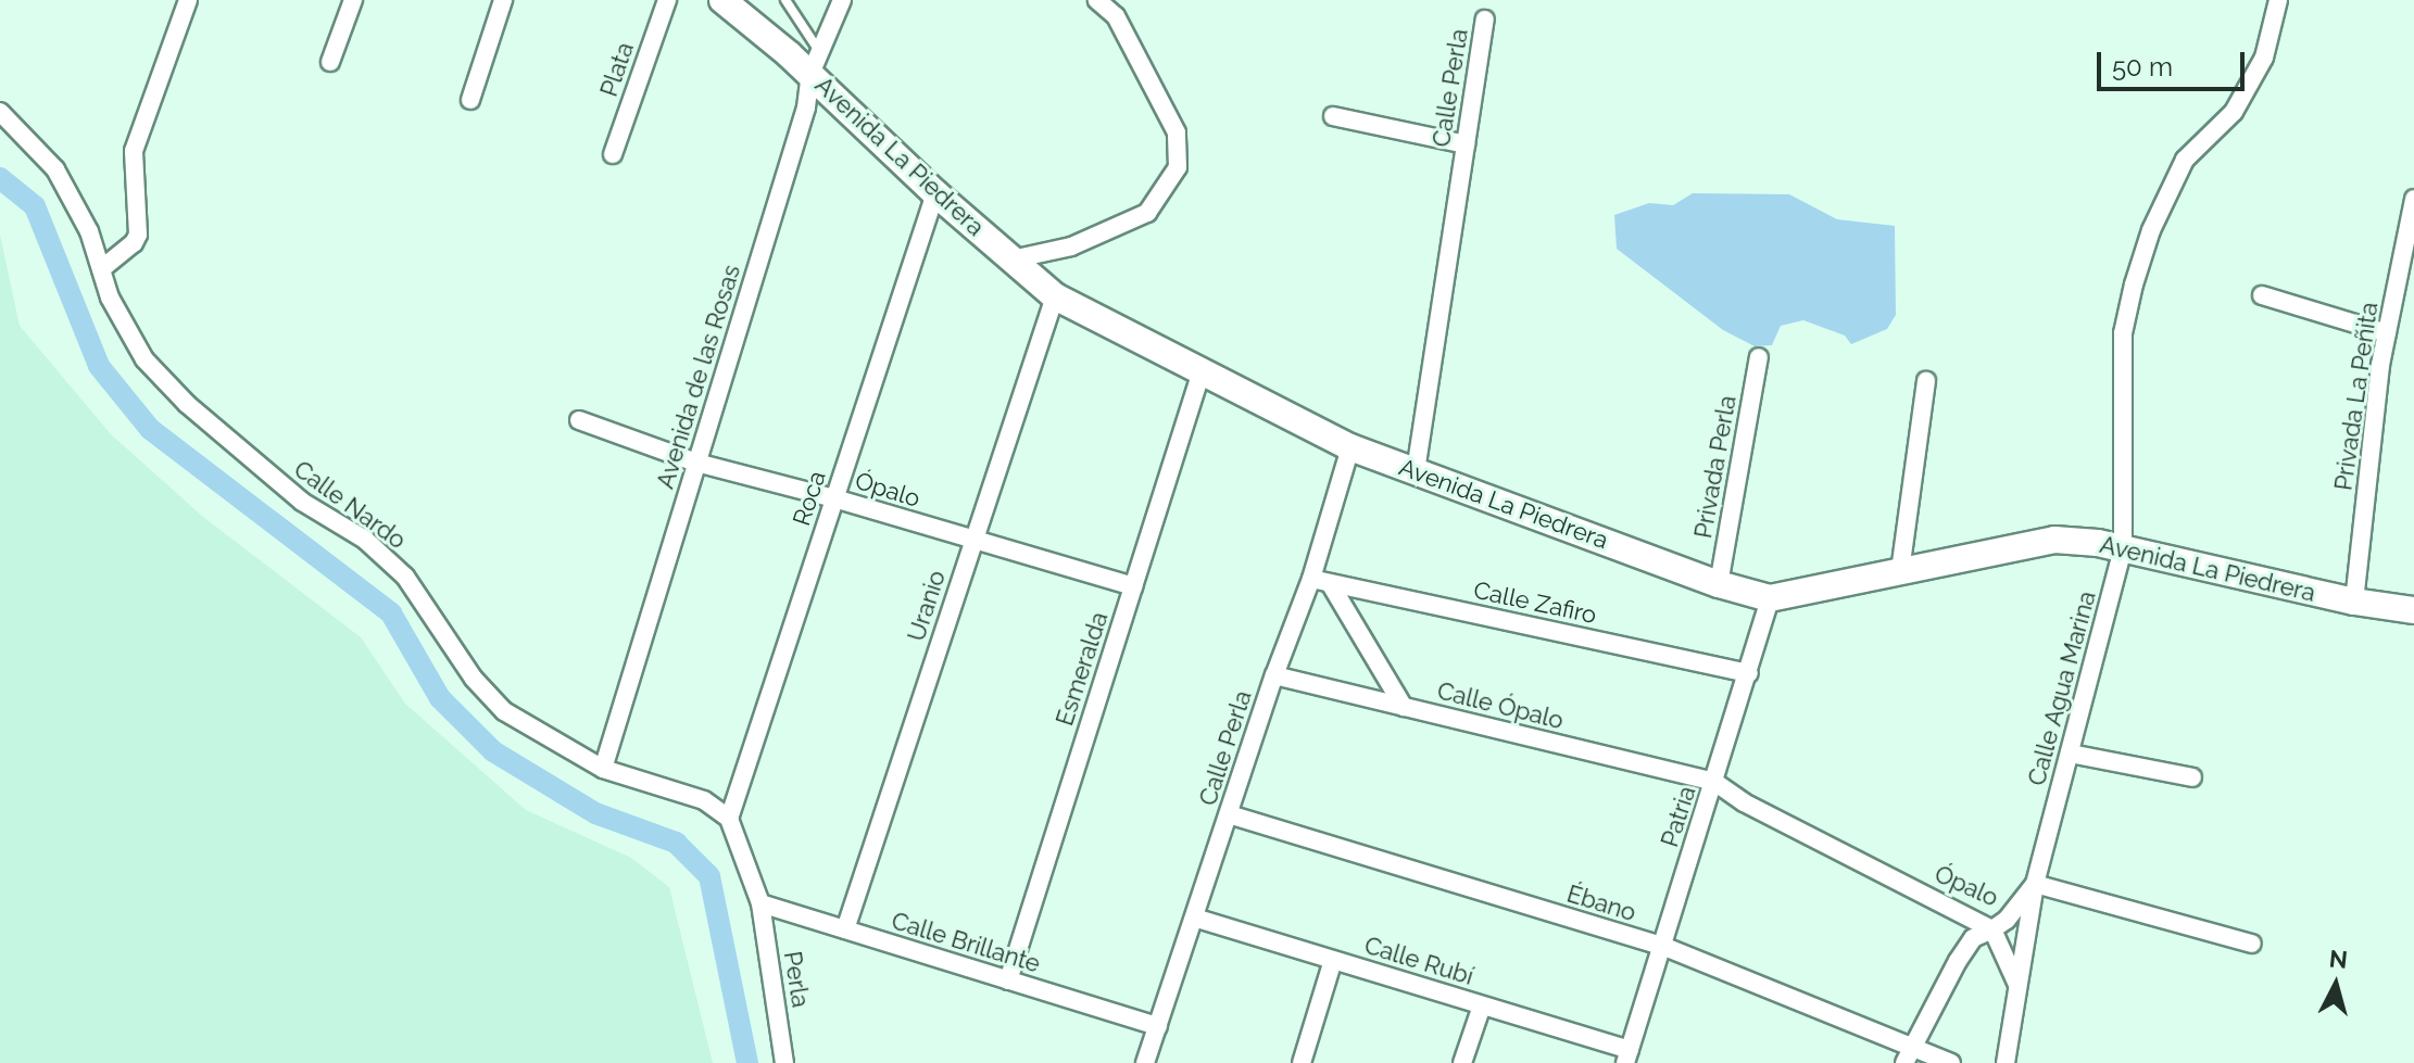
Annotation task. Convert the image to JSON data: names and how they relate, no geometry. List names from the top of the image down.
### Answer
{
  "streets": {
    "street": [
      "Plata",
      "Calle Perla",
      "Avenida La Piedrera",
      "Avenida de las Rosas",
      "Privada La Peñita",
      "Privada Perla",
      "Ópalo",
      "Roca",
      "Calle Nardo",
      "Calle Zafiro",
      "Uranio",
      "Esmeralda",
      "Calle Agua Marina",
      "Calle Ópalo",
      "Patria",
      "Ébano",
      "Calle Brillante",
      "Calle Rubí",
      "Perla"
    ]
  },
  "crossings": [
    ["Calle Perla", "Avenida La Piedrera"],
    ["Calle Perla", "Calle Zafiro"],
    ["Calle Perla", "Calle Ópalo"],
    ["Calle Perla", "Ébano"],
    ["Calle Perla", "Calle Brillante"],
    ["Calle Perla", "Calle Rubí"],
    ["Avenida La Piedrera", "Avenida de las Rosas"],
    ["Avenida La Piedrera", "Privada La Peñita"],
    ["Avenida La Piedrera", "Privada Perla"],
    ["Avenida La Piedrera", "Roca"],
    ["Avenida La Piedrera", "Uranio"],
    ["Avenida La Piedrera", "Esmeralda"],
    ["Avenida La Piedrera", "Calle Agua Marina"],
    ["Avenida La Piedrera", "Patria"],
    ["Avenida de las Rosas", "Ópalo"],
    ["Avenida de las Rosas", "Calle Nardo"],
    ["Ópalo", "Roca"],
    ["Ópalo", "Uranio"],
    ["Ópalo", "Esmeralda"],
    ["Ópalo", "Calle Agua Marina"],
    ["Ópalo", "Calle Ópalo"],
    ["Ópalo", "Patria"],
    ["Roca", "Calle Nardo"],
    ["Calle Zafiro", "Patria"],
    ["Uranio", "Calle Brillante"],
    ["Esmeralda", "Calle Brillante"],
    ["Calle Ópalo", "Patria"],
    ["Patria", "Ébano"],
    ["Patria", "Calle Rubí"],
    ["Calle Brillante", "Perla"]
  ],
  "scale_bar": "50 m",
  "north": "top"
}
